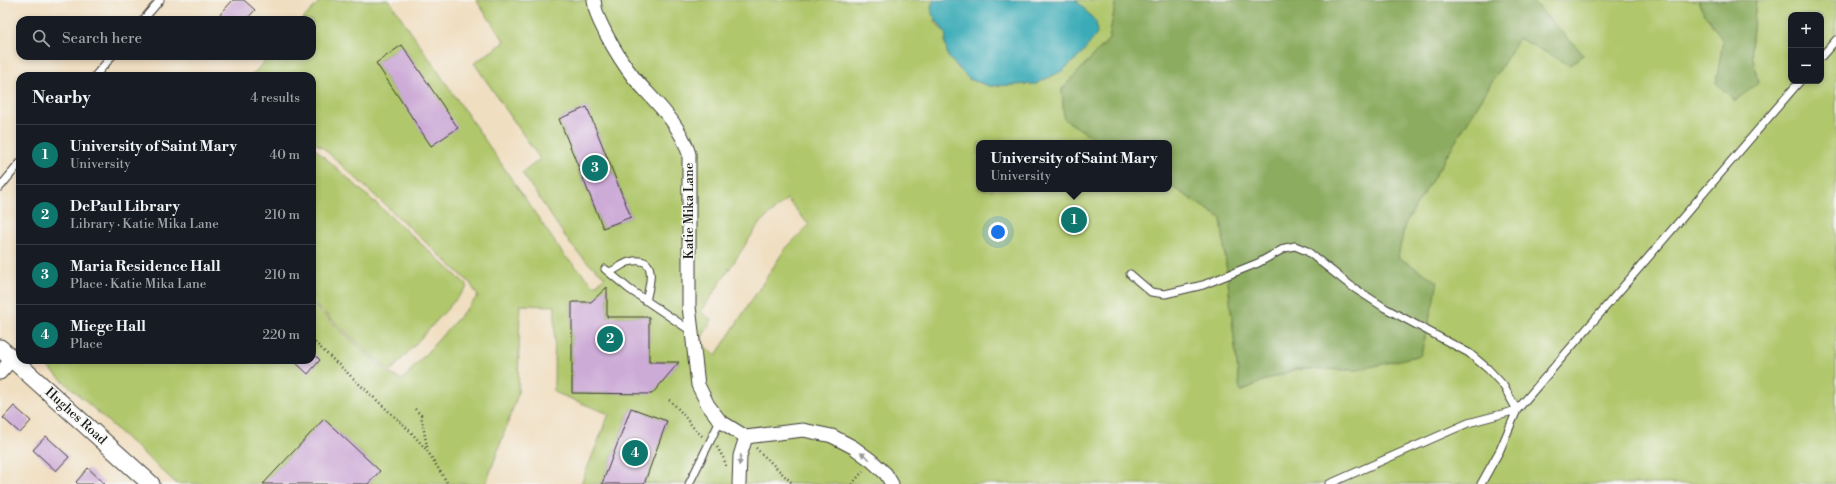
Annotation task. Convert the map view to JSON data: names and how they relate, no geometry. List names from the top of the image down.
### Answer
{
  "streets": {
    "street": ["Katie Mika Lane", "Hughes Road"]
  },
  "page": {
    "map_buttons": ["+", "−"],
    "search": "Search here",
    "heading": ["Nearby", "4 results"],
    "list": [
      {
        "mark": "1",
        "name": "University of Saint Mary",
        "note": "University",
        "value": "40 m"
      },
      {
        "mark": "2",
        "name": "DePaul Library",
        "note": "Library · Katie Mika Lane",
        "value": "210 m"
      },
      {
        "mark": "3",
        "name": "Maria Residence Hall",
        "note": "Place · Katie Mika Lane",
        "value": "210 m"
      },
      {
        "mark": "4",
        "name": "Miege Hall",
        "note": "Place",
        "value": "220 m"
      }
    ],
    "popup": ["University of Saint Mary", "University"],
    "pins": [
      "3",
      "1",
      "2",
      "4"
    ]
  }
}
